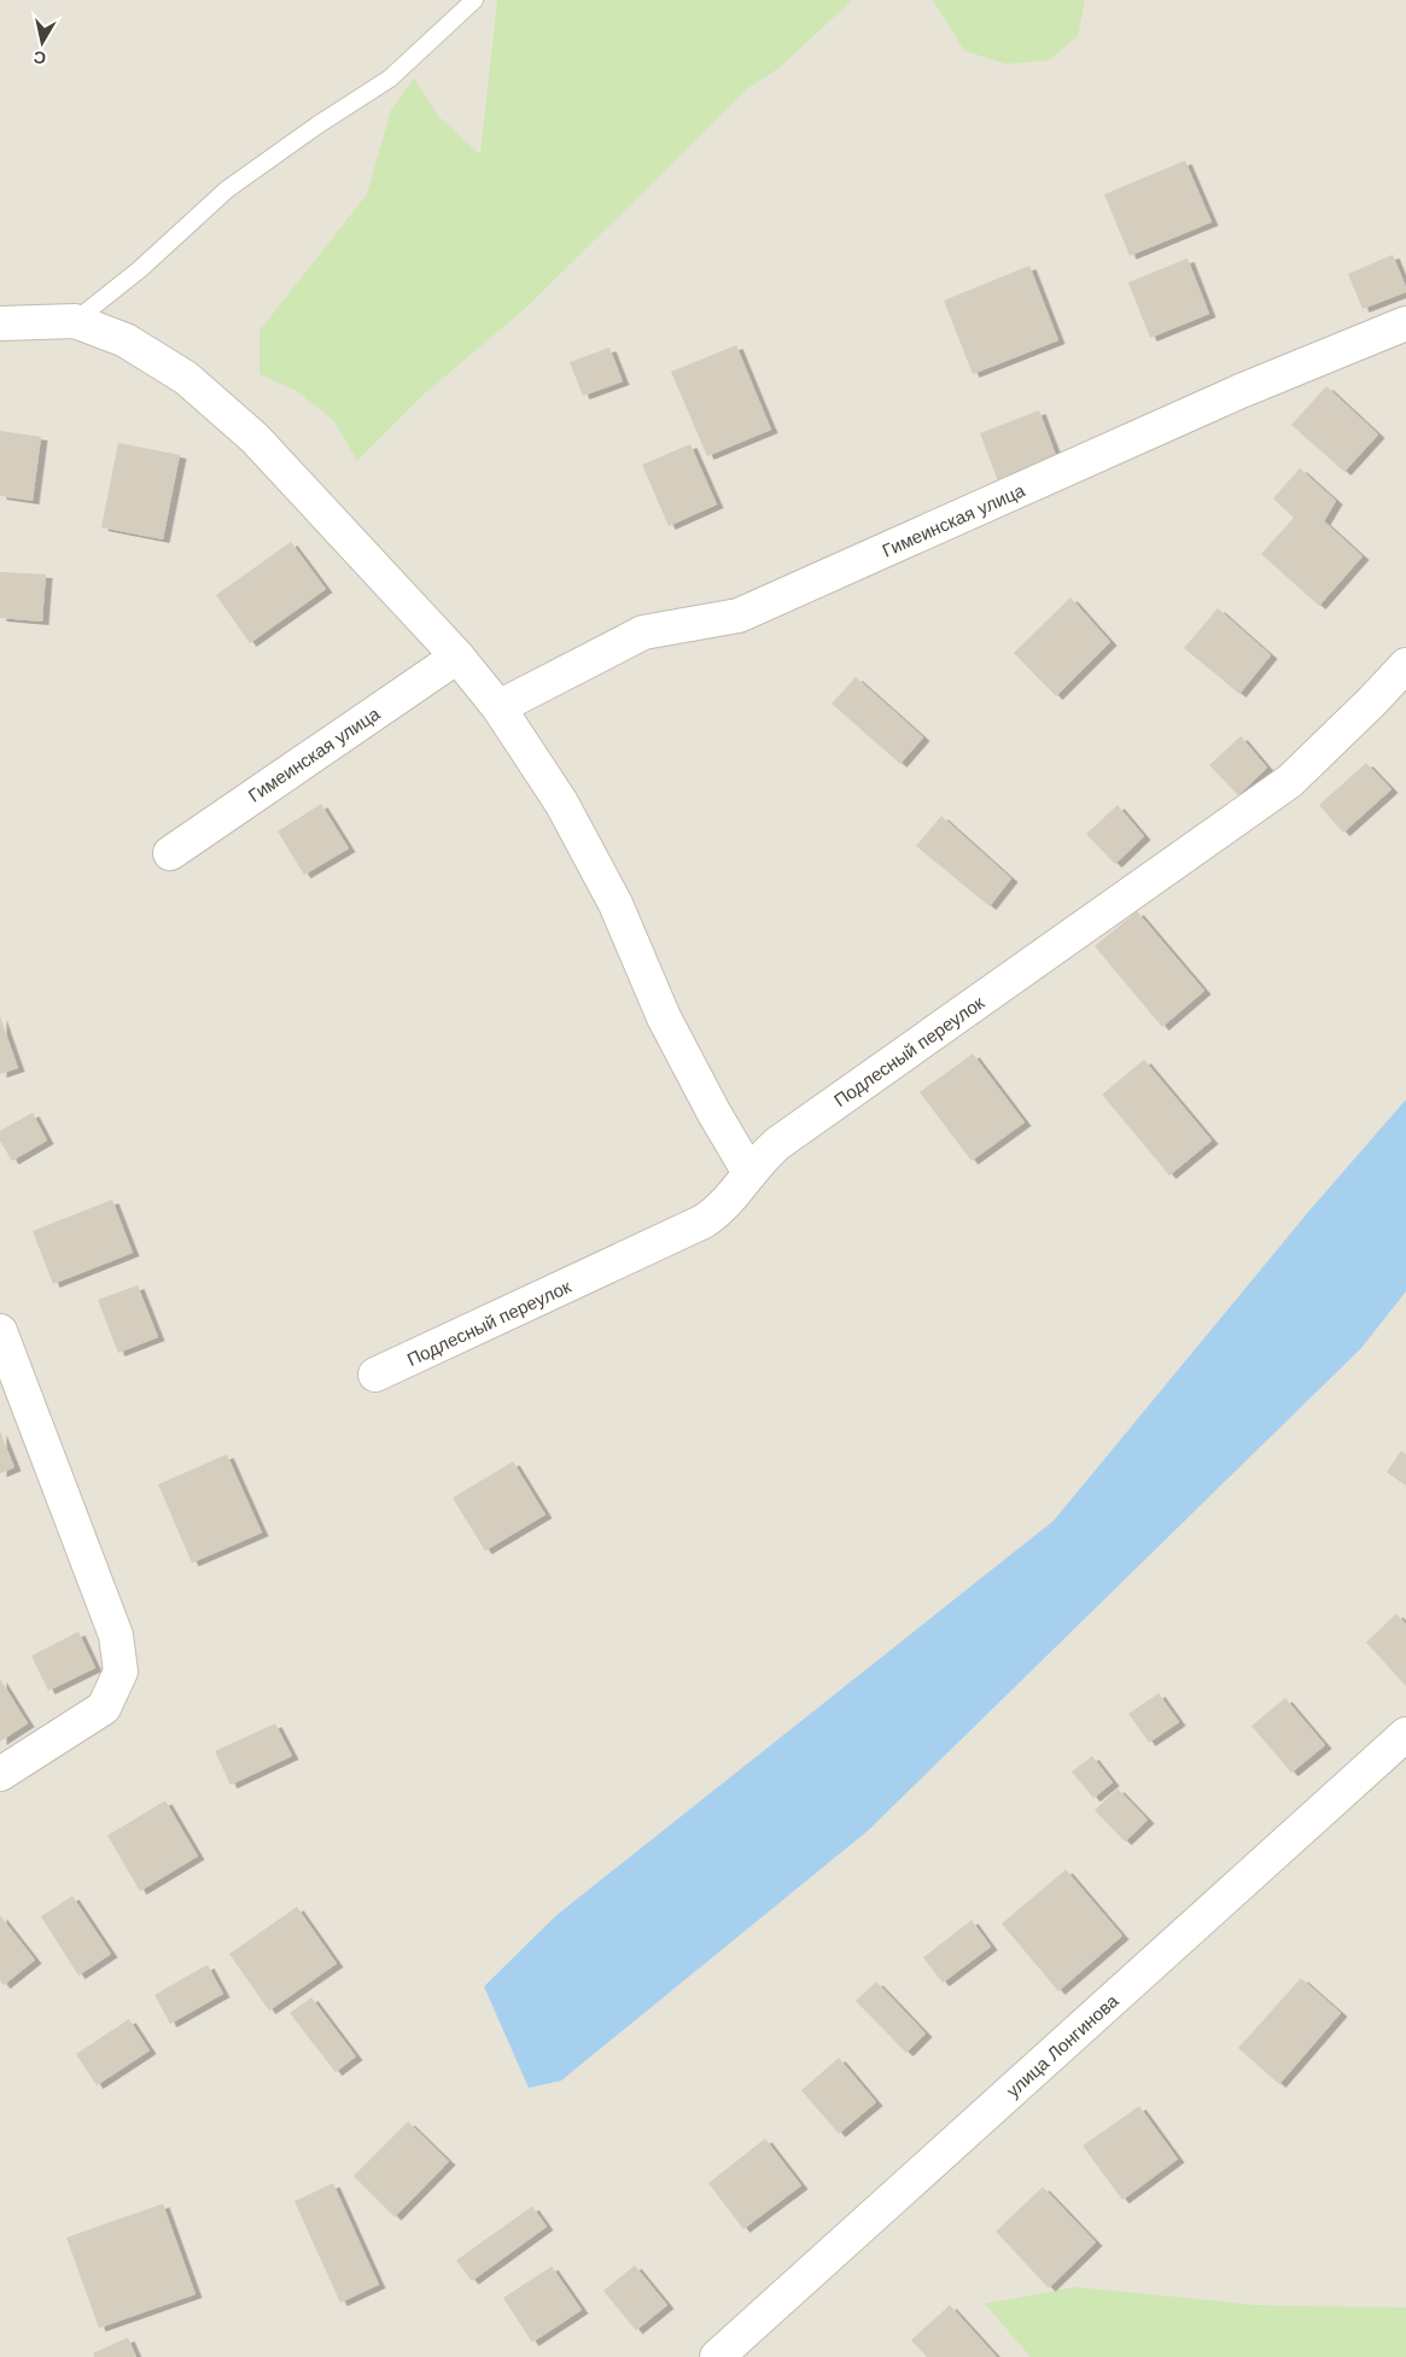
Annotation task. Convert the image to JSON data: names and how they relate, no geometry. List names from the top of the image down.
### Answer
{
  "streets": {
    "street": ["Гимеинская улица", "Подлесный переулок", "улица Лонгинова"]
  },
  "north": "bottom"
}
